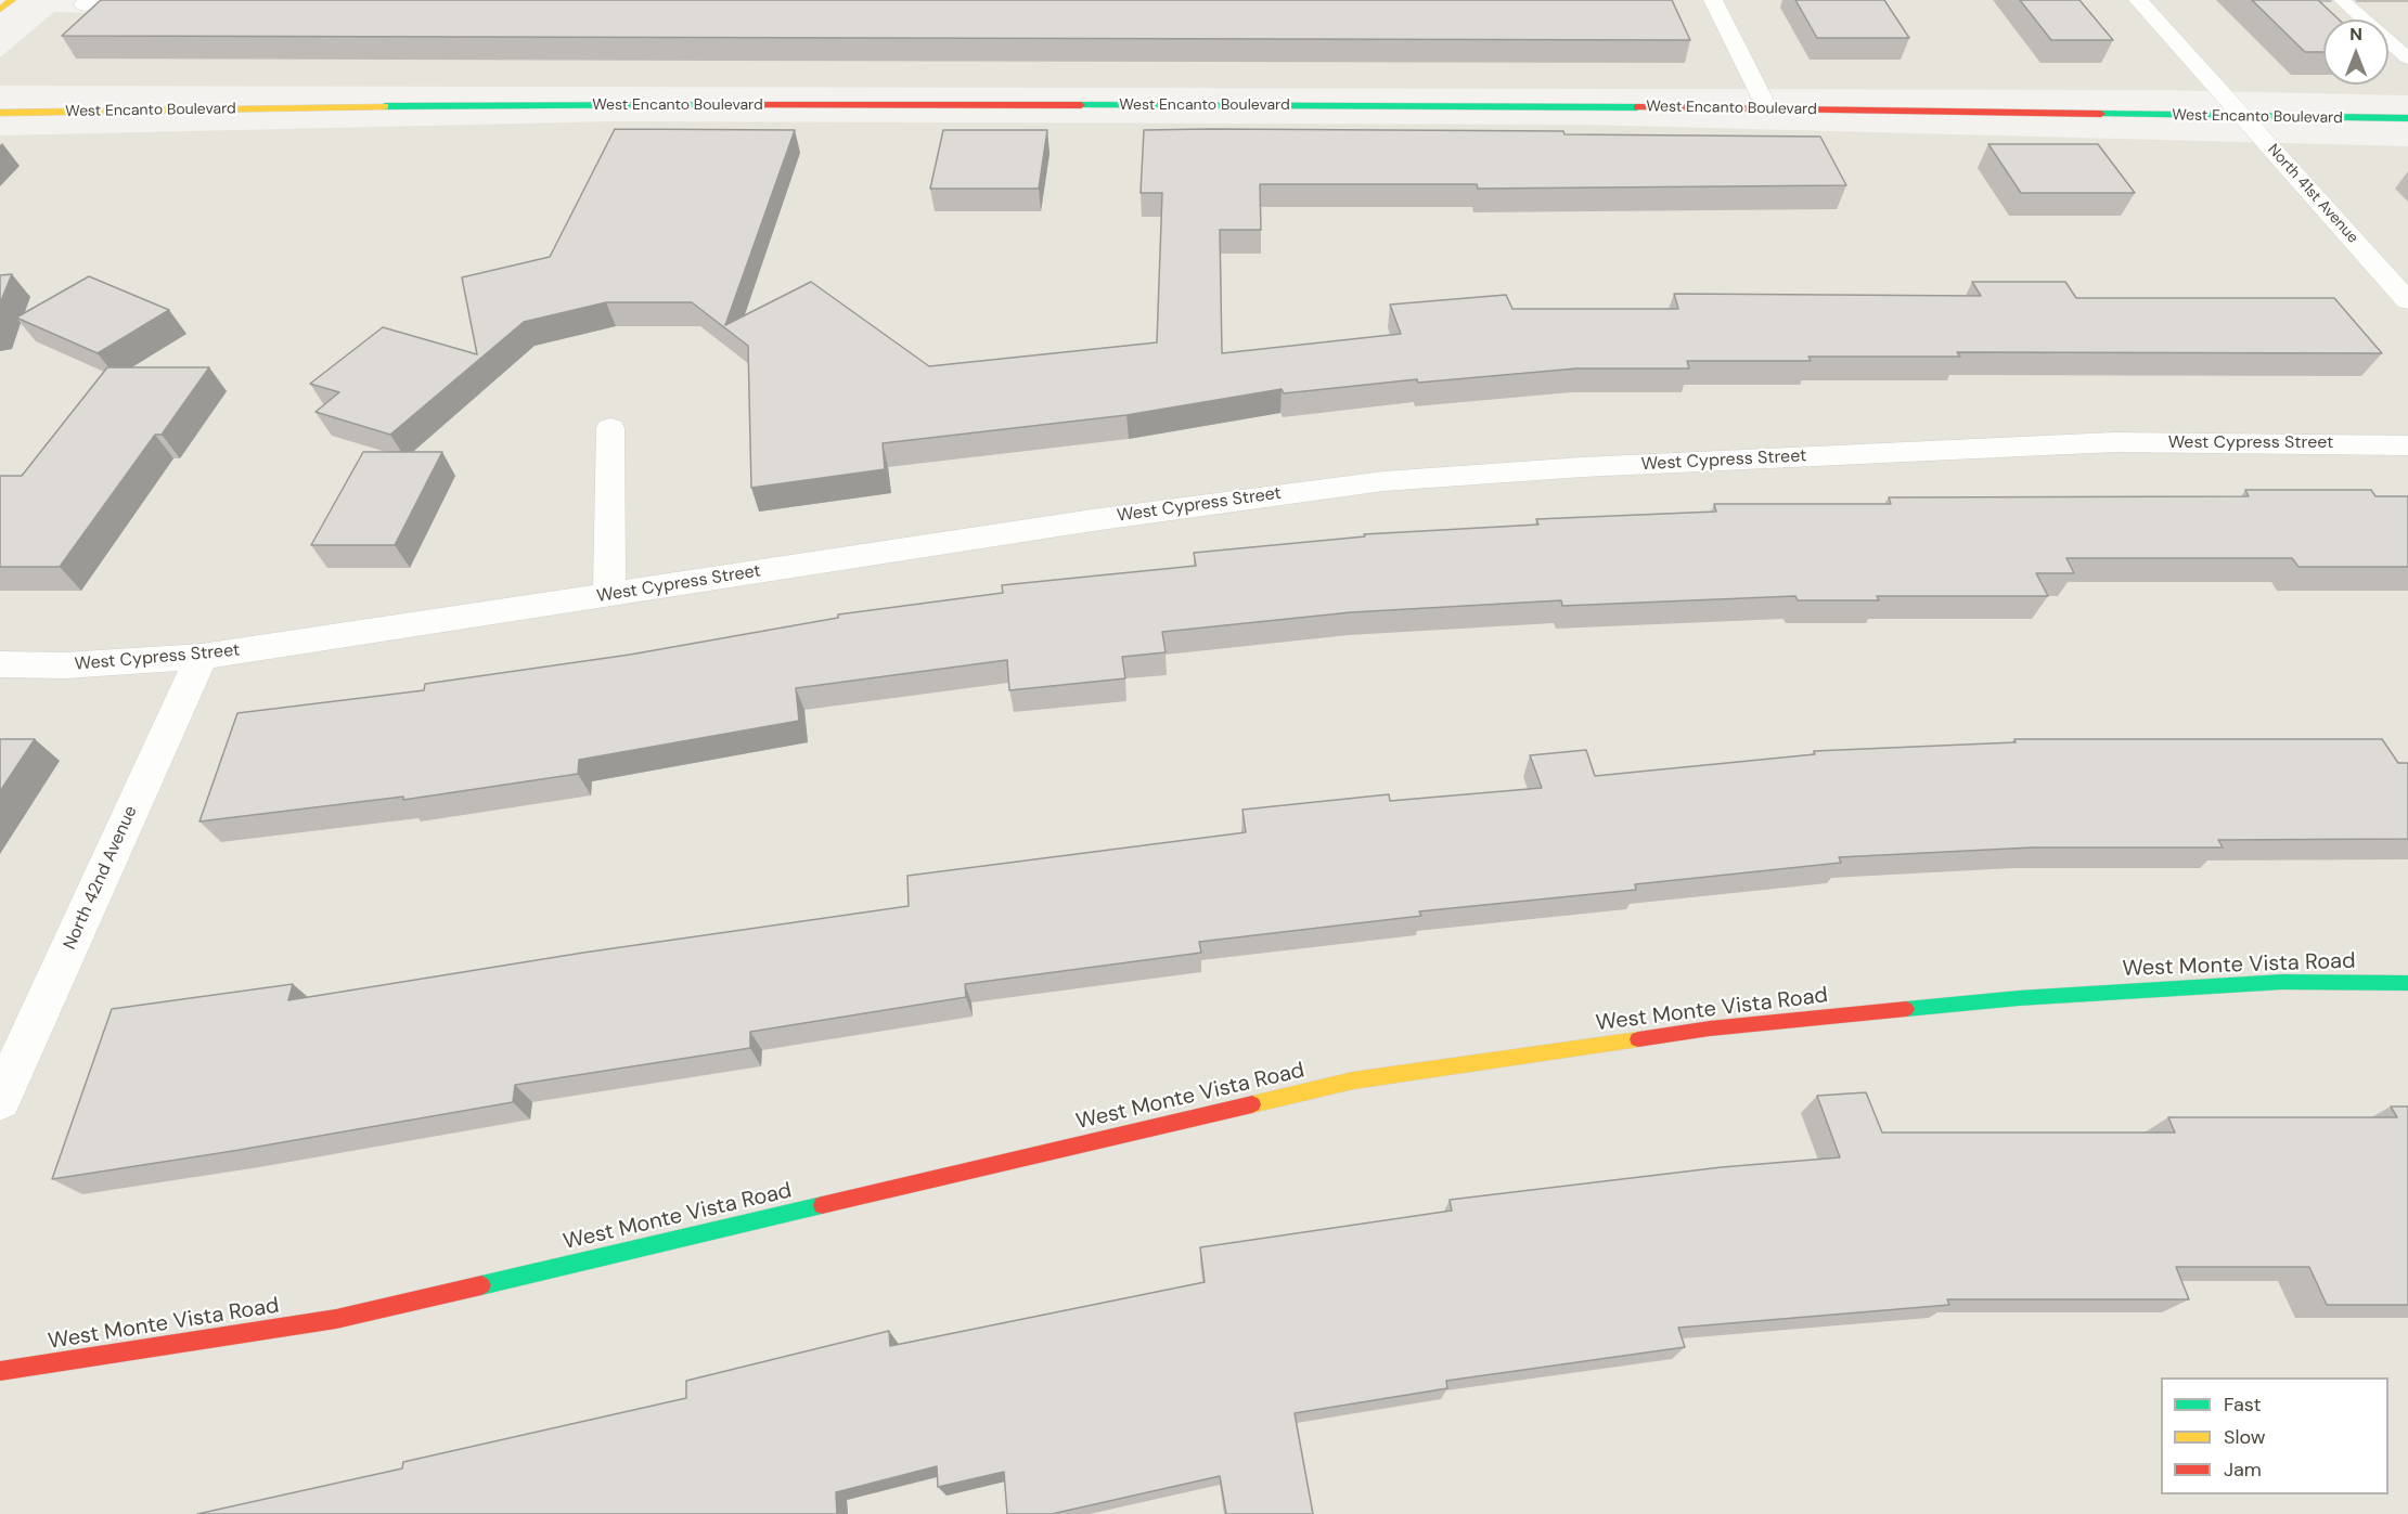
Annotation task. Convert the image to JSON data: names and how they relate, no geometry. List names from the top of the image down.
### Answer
{
  "streets": {
    "street": [
      "West Encanto Boulevard",
      "North 41st Avenue",
      "West Cypress Street",
      "North 42nd Avenue",
      "West Monte Vista Road"
    ]
  },
  "crossings": [
    ["West Encanto Boulevard", "North 41st Avenue"],
    ["West Cypress Street", "North 42nd Avenue"]
  ],
  "legend": ["Fast", "Slow", "Jam"],
  "north": "top"
}
